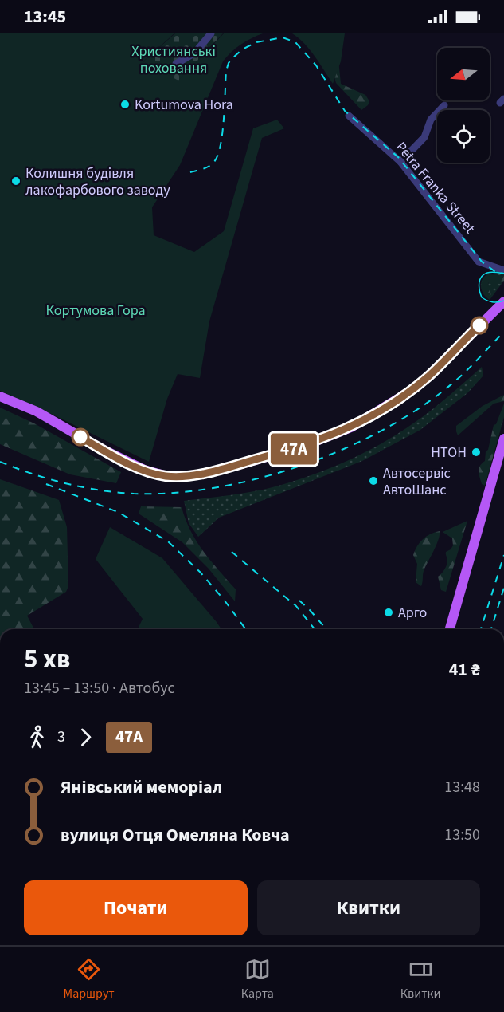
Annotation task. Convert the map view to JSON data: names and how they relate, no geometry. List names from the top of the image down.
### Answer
{
  "streets": {
    "street": ["Petra Franka Street"]
  },
  "parks": ["Християнські поховання", "Кортумова Гора"],
  "places": [
    "Kortumova Hora",
    "Колишня будівля лакофарбового заводу",
    "НТОН",
    "Автосервіс АвтоШанс",
    "Арго"
  ],
  "lines": ["bus line 47А"],
  "north": "left",
  "page": {
    "status": "13:45",
    "on_map": "47А",
    "heading": ["5 хв", "13:45 – 13:50 · Автобус", "41 ₴"],
    "legs": ["3", "47А"],
    "list": [
      {
        "name": "Янівський меморіал",
        "value": "13:48"
      },
      {
        "name": "вулиця Отця Омеляна Ковча",
        "value": "13:50"
      }
    ],
    "buttons": ["Почати", "Квитки"],
    "tabs": ["Маршрут", "Карта", "Квитки"]
  }
}
